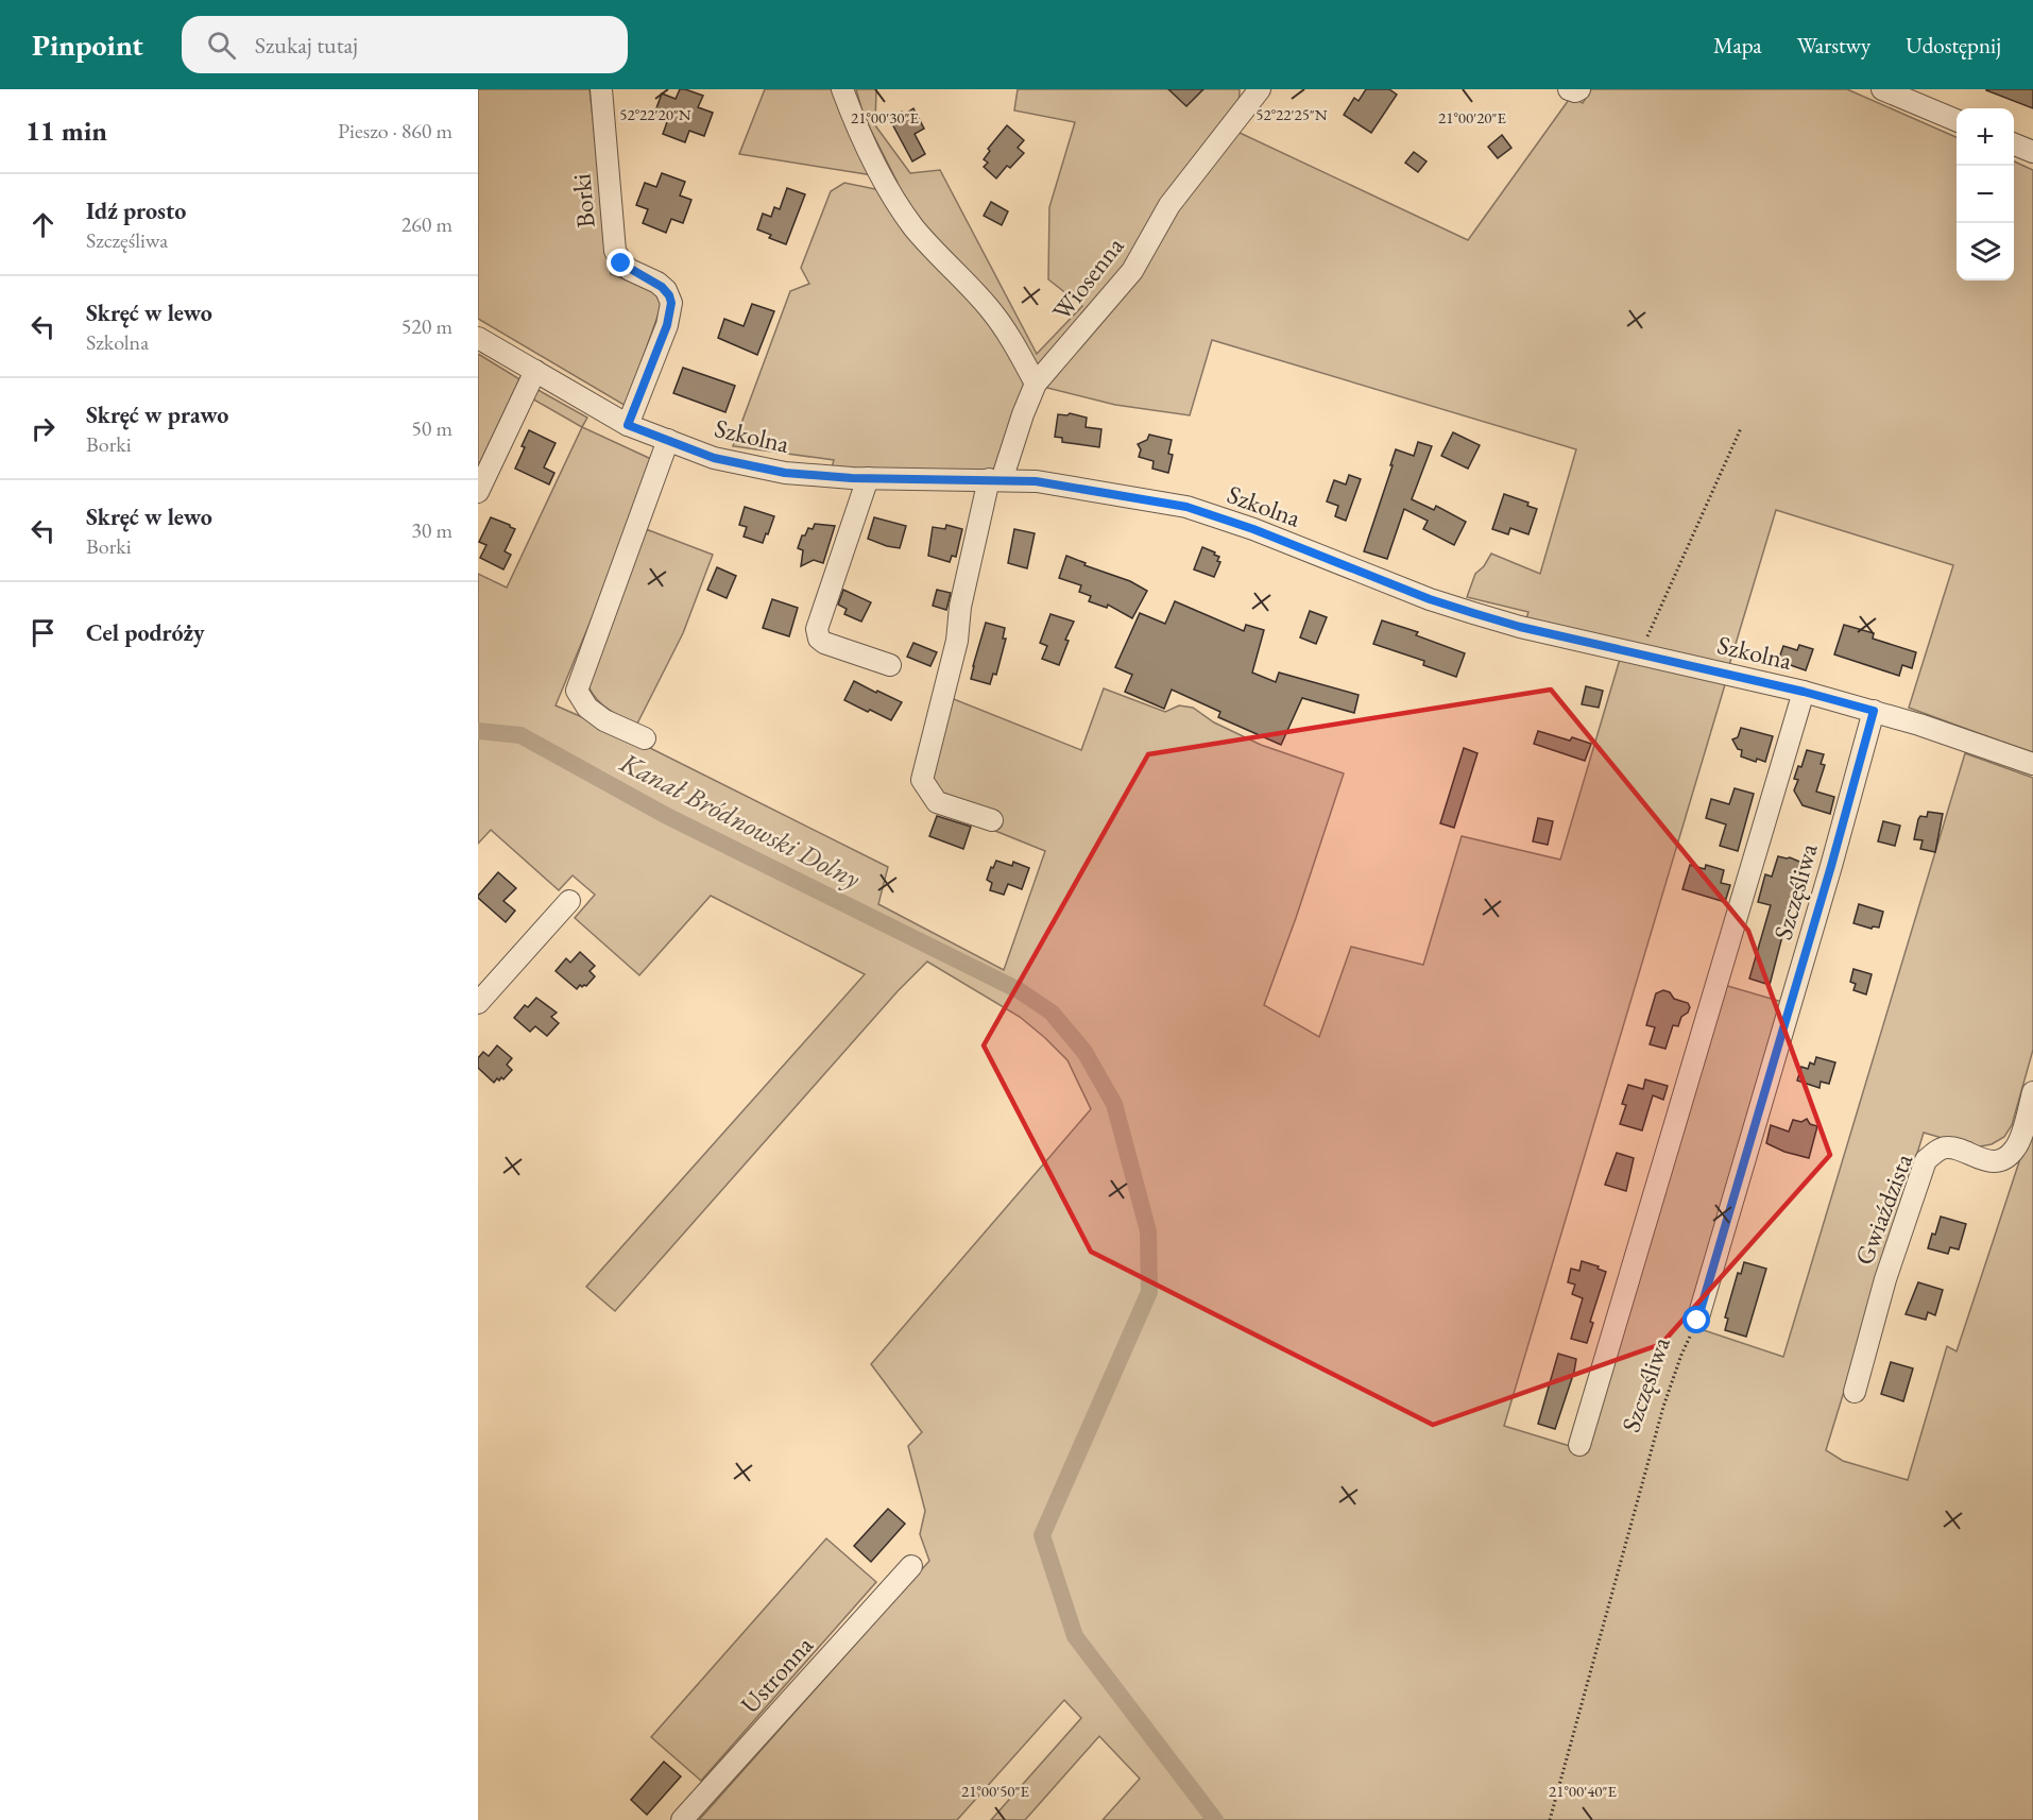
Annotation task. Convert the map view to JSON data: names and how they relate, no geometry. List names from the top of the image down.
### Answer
{
  "streets": {
    "street": [
      "Borki",
      "Wiosenna",
      "Szkolna",
      "Szczęśliwa",
      "Gwiaździsta",
      "Ustronna"
    ]
  },
  "crossings": [
    ["Borki", "Szkolna"],
    ["Wiosenna", "Szkolna"],
    ["Szkolna", "Szczęśliwa"]
  ],
  "water": ["Kanał Bródnowski Dolny"],
  "page": {
    "header": "Pinpoint",
    "search": "Szukaj tutaj",
    "nav": ["Mapa", "Warstwy", "Udostępnij"],
    "heading": ["11 min", "Pieszo · 860 m"],
    "map_buttons": ["+", "−"],
    "list": [
      ["Idź prosto", "Szczęśliwa", "260 m"],
      ["Skręć w lewo", "Szkolna", "520 m"],
      ["Skręć w prawo", "Borki", "50 m"],
      ["Skręć w lewo", "Borki", "30 m"],
      "Cel podróży"
    ]
  },
  "coordinates": [
    "52°22'20\"N",
    "52°22'25\"N",
    "21°00'30\"E",
    "21°00'20\"E",
    "21°00'50\"E",
    "21°00'40\"E"
  ]
}
